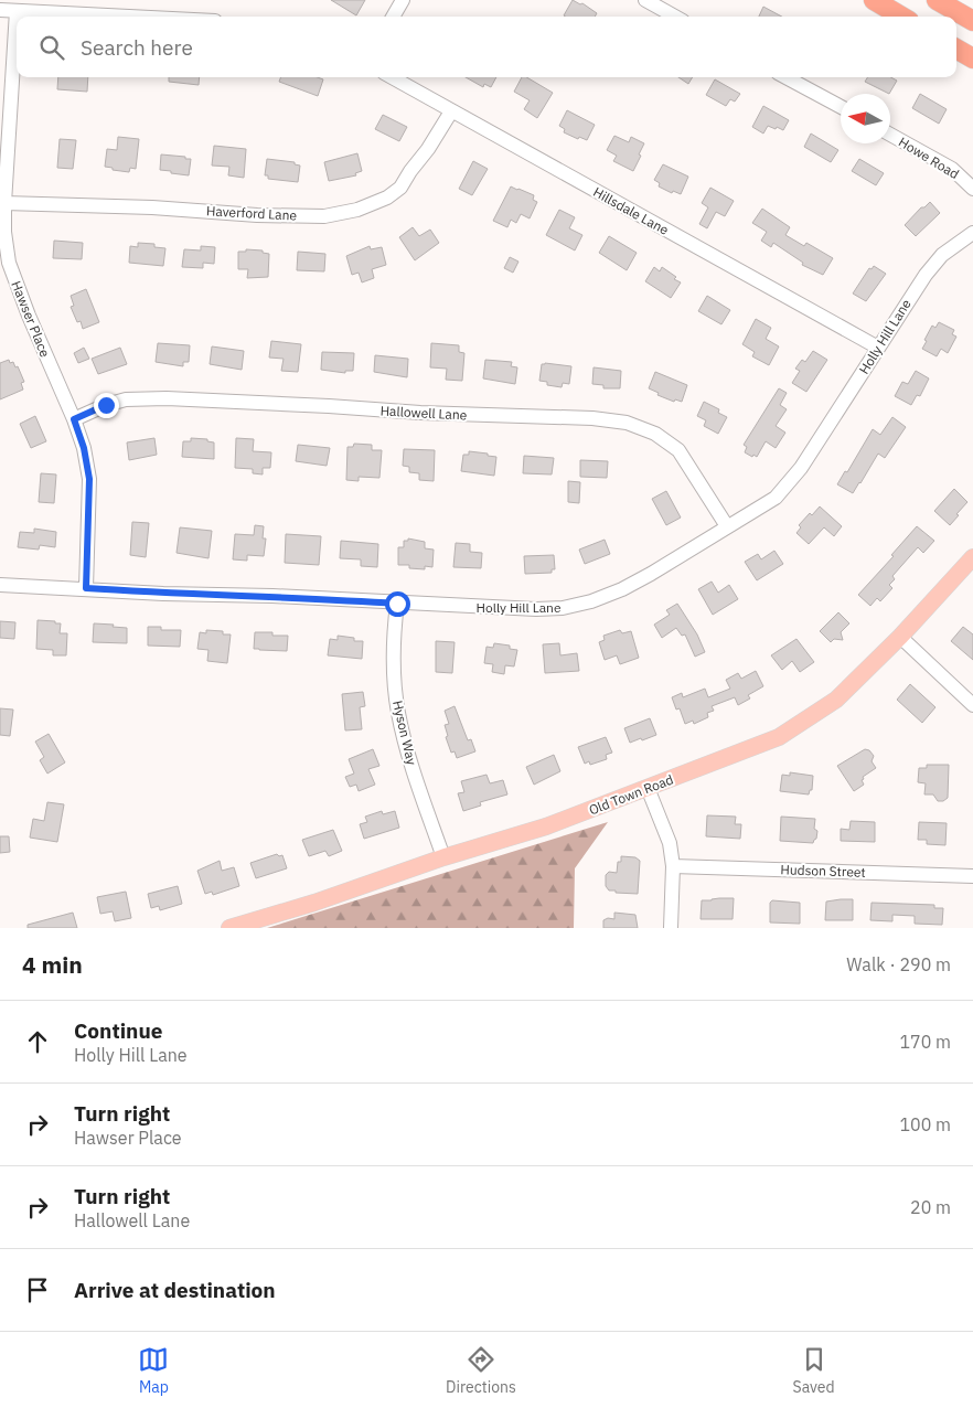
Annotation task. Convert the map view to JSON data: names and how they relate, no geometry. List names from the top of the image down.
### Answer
{
  "streets": {
    "main road": ["Old Town Road"],
    "street": [
      "Howe Road",
      "Hillsdale Lane",
      "Haverford Lane",
      "Hawser Place",
      "Holly Hill Lane",
      "Hallowell Lane",
      "Hyson Way",
      "Hudson Street"
    ]
  },
  "crossings": [
    ["Hillsdale Lane", "Haverford Lane"],
    ["Hillsdale Lane", "Holly Hill Lane"],
    ["Haverford Lane", "Hawser Place"],
    ["Hawser Place", "Holly Hill Lane"],
    ["Hawser Place", "Hallowell Lane"],
    ["Holly Hill Lane", "Hallowell Lane"],
    ["Holly Hill Lane", "Hyson Way"],
    ["Hyson Way", "Old Town Road"]
  ],
  "north": "left",
  "page": {
    "search": "Search here",
    "heading": ["4 min", "Walk · 290 m"],
    "list": [
      ["Continue", "Holly Hill Lane", "170 m"],
      ["Turn right", "Hawser Place", "100 m"],
      ["Turn right", "Hallowell Lane", "20 m"],
      "Arrive at destination"
    ],
    "nav": ["Map", "Directions", "Saved"]
  }
}
